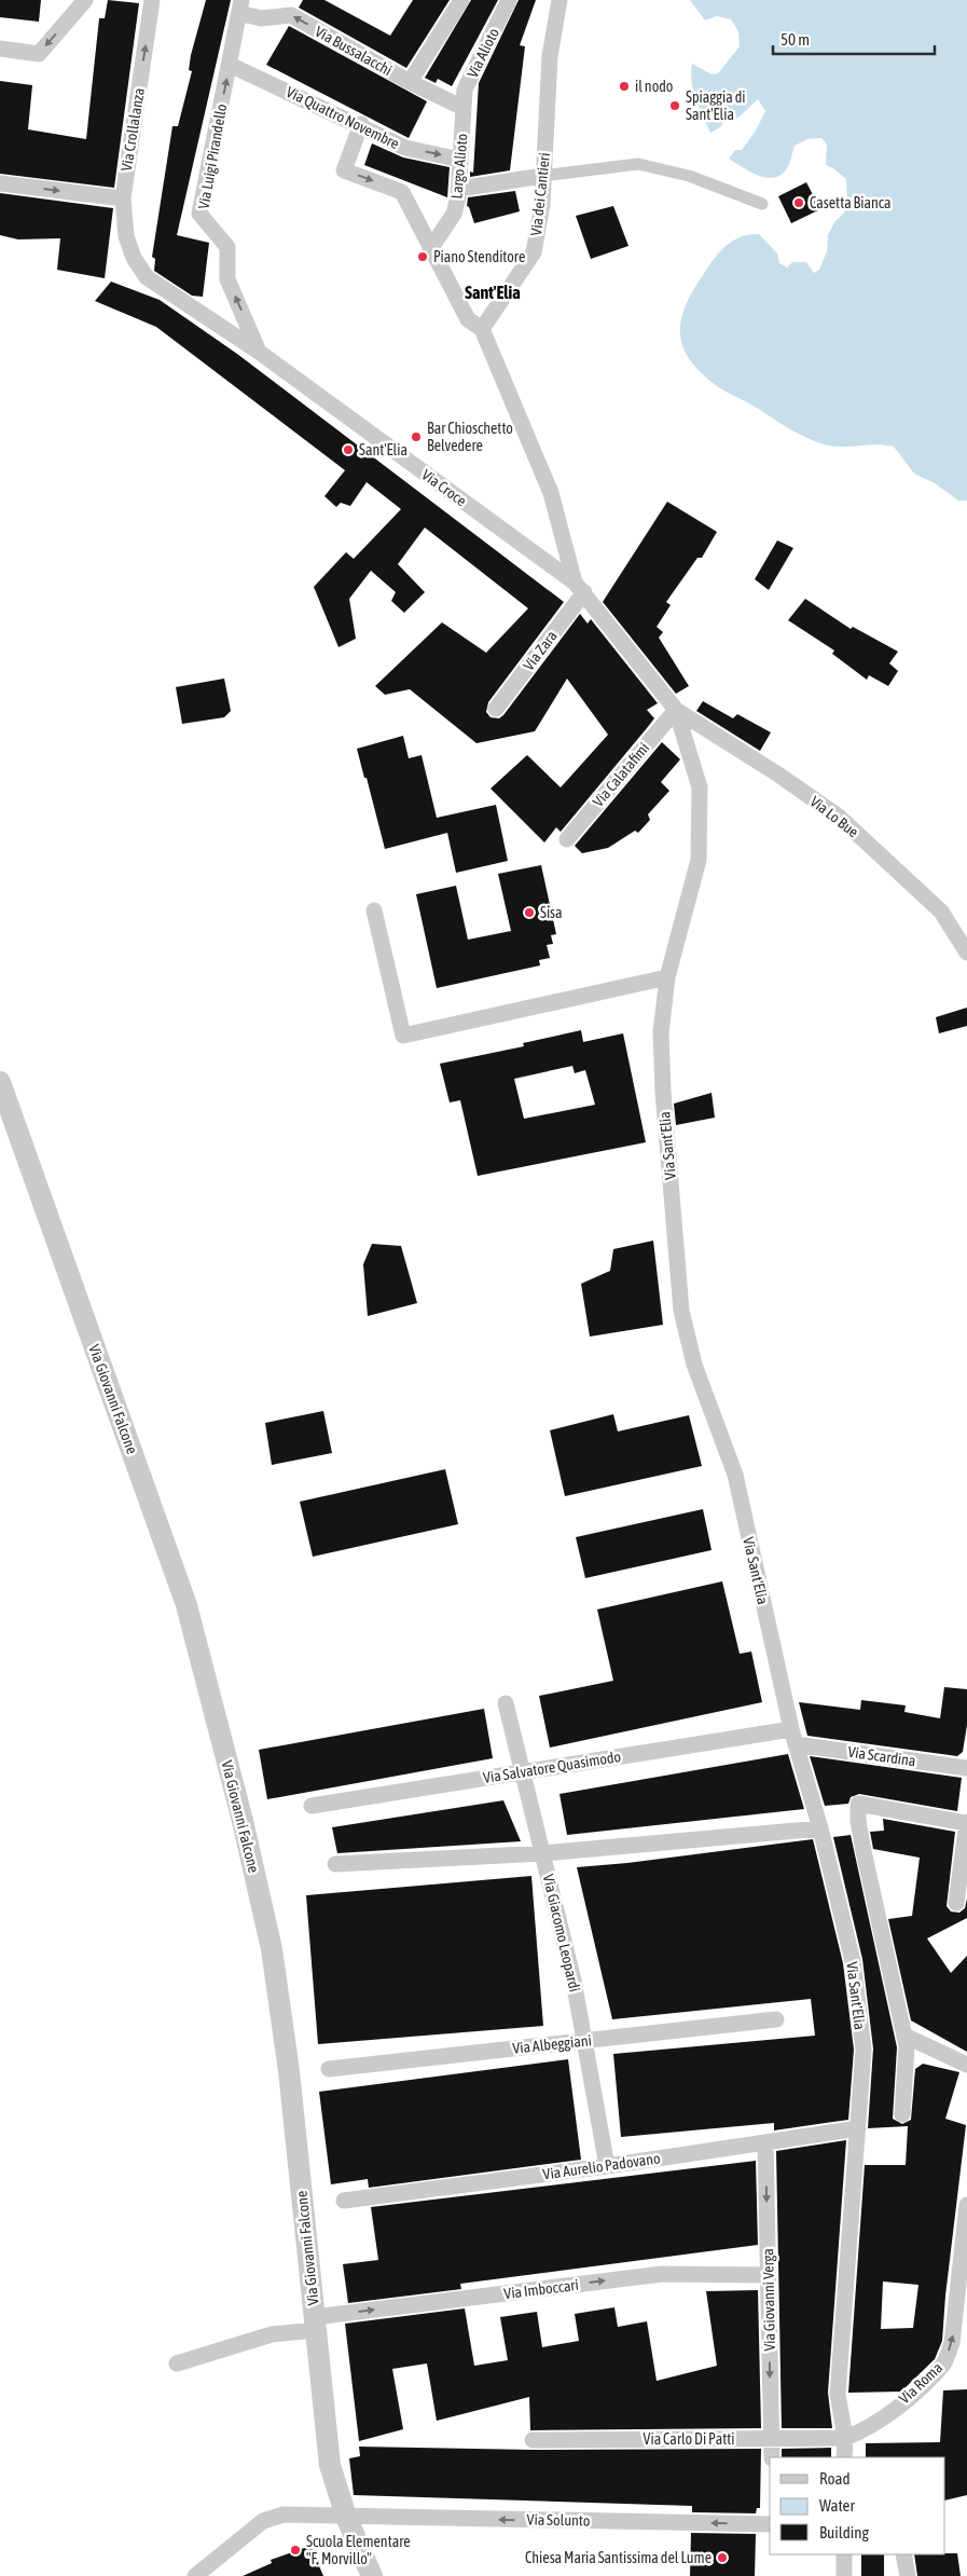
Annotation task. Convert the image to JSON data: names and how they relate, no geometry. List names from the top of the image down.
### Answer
{
  "streets": {
    "street": [
      "Via Bussalacchi",
      "Via Alioto",
      "Via Quattro Novembre",
      "Via Crollalanza",
      "Via Luigi Pirandello",
      "Largo Alioto",
      "Via dei Cantieri",
      "Via Croce",
      "Via Zara",
      "Via Calatafimi",
      "Via Lo Bue",
      "Via Sant'Elia",
      "Via Giovanni Falcone",
      "Via Scardina",
      "Via Salvatore Quasimodo",
      "Via Giacomo Leopardi",
      "Via Albeggiani",
      "Via Aurelio Padovano",
      "Via Imboccari",
      "Via Giovanni Verga",
      "Via Roma",
      "Via Carlo Di Patti",
      "Via Solunto"
    ]
  },
  "crossings": [
    ["Via Bussalacchi", "Via Alioto"],
    ["Via Bussalacchi", "Via Luigi Pirandello"],
    ["Via Bussalacchi", "Largo Alioto"],
    ["Via Alioto", "Largo Alioto"],
    ["Via Quattro Novembre", "Via Luigi Pirandello"],
    ["Via Quattro Novembre", "Largo Alioto"],
    ["Via Crollalanza", "Via Croce"],
    ["Via Luigi Pirandello", "Via Croce"],
    ["Via Croce", "Via Zara"],
    ["Via Croce", "Via Calatafimi"],
    ["Via Croce", "Via Lo Bue"],
    ["Via Croce", "Via Sant'Elia"],
    ["Via Calatafimi", "Via Lo Bue"],
    ["Via Calatafimi", "Via Sant'Elia"],
    ["Via Lo Bue", "Via Sant'Elia"],
    ["Via Sant'Elia", "Via Scardina"],
    ["Via Sant'Elia", "Via Salvatore Quasimodo"],
    ["Via Sant'Elia", "Via Aurelio Padovano"],
    ["Via Sant'Elia", "Via Roma"],
    ["Via Sant'Elia", "Via Carlo Di Patti"],
    ["Via Giovanni Falcone", "Via Imboccari"],
    ["Via Giovanni Falcone", "Via Solunto"],
    ["Via Scardina", "Via Salvatore Quasimodo"],
    ["Via Salvatore Quasimodo", "Via Giacomo Leopardi"],
    ["Via Giacomo Leopardi", "Via Albeggiani"],
    ["Via Giacomo Leopardi", "Via Aurelio Padovano"],
    ["Via Aurelio Padovano", "Via Giovanni Verga"],
    ["Via Imboccari", "Via Giovanni Verga"],
    ["Via Giovanni Verga", "Via Carlo Di Patti"],
    ["Via Roma", "Via Carlo Di Patti"]
  ],
  "one_way": [
    "Via Bussalacchi",
    "Via Quattro Novembre",
    "Via Crollalanza",
    "Via Luigi Pirandello",
    "Via Imboccari",
    "Via Giovanni Verga",
    "Via Roma",
    "Via Solunto"
  ],
  "districts": ["Sant'Elia"],
  "places": [
    "il nodo",
    "Spiaggia di Sant'Elia",
    "Casetta Bianca",
    "Piano Stenditore",
    "Bar Chioschetto Belvedere",
    "Sant'Elia",
    "Sisa",
    "Scuola Elementare \"F. Morvillo\"",
    "Chiesa Maria Santissima del Lume"
  ],
  "legend": ["Road", "Water", "Building"],
  "scale_bar": "50 m"
}
